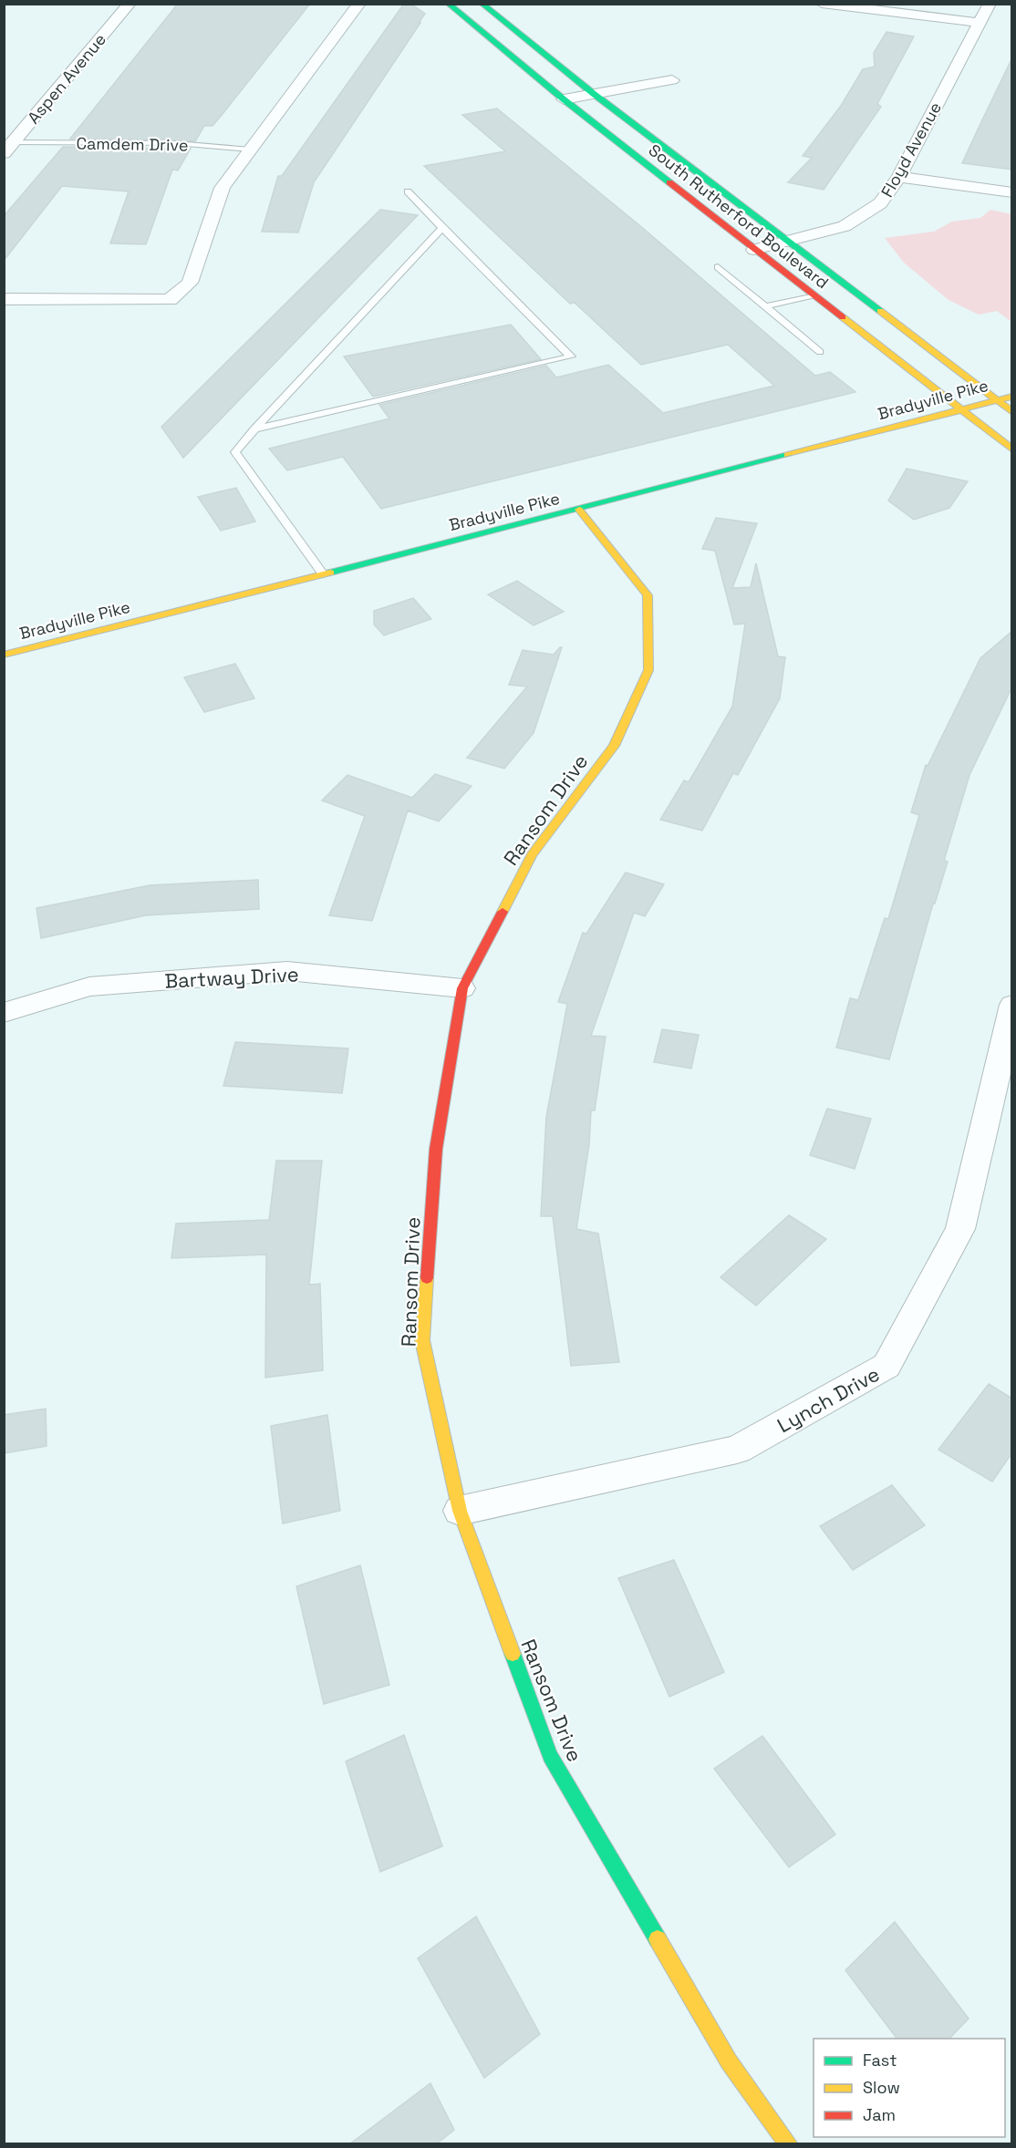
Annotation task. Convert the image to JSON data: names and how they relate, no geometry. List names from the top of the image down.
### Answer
{
  "streets": {
    "main road": ["South Rutherford Boulevard", "Bradyville Pike", "Ransom Drive"],
    "street": [
      "Aspen Avenue",
      "Floyd Avenue",
      "Bartway Drive",
      "Lynch Drive"
    ],
    "lane": ["Camdem Drive"]
  },
  "crossings": [
    ["Aspen Avenue", "Camdem Drive"],
    ["Floyd Avenue", "South Rutherford Boulevard"],
    ["South Rutherford Boulevard", "Bradyville Pike"],
    ["Bradyville Pike", "Ransom Drive"],
    ["Ransom Drive", "Bartway Drive"],
    ["Ransom Drive", "Lynch Drive"]
  ],
  "legend": ["Fast", "Slow", "Jam"]
}
